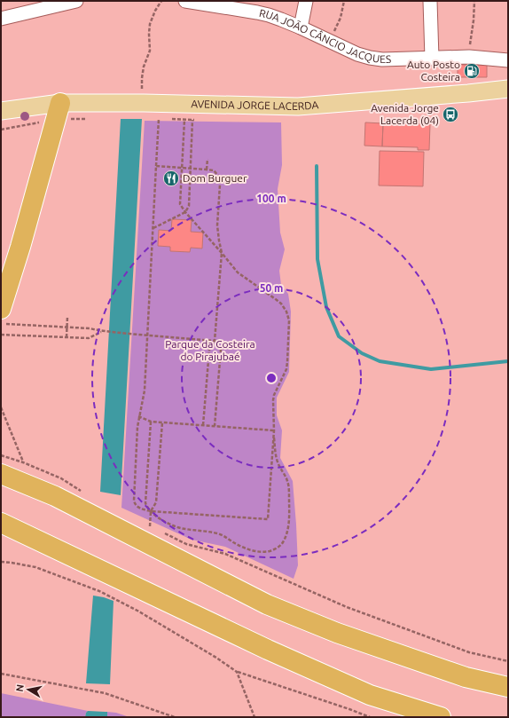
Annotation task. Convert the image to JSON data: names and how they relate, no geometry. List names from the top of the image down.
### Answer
{
  "streets": {
    "main road": ["AVENIDA JORGE LACERDA"],
    "street": ["RUA JOÃO CÂNCIO JACQUES"]
  },
  "parks": ["Parque da Costeira do Pirajubaé"],
  "places": {
    "fuel station": ["Auto Posto Costeira"],
    "bus stop": ["Avenida Jorge Lacerda (04)"],
    "restaurant": ["Dom Burguer"]
  },
  "north": "left",
  "rings": ["100 m", "50 m"]
}
